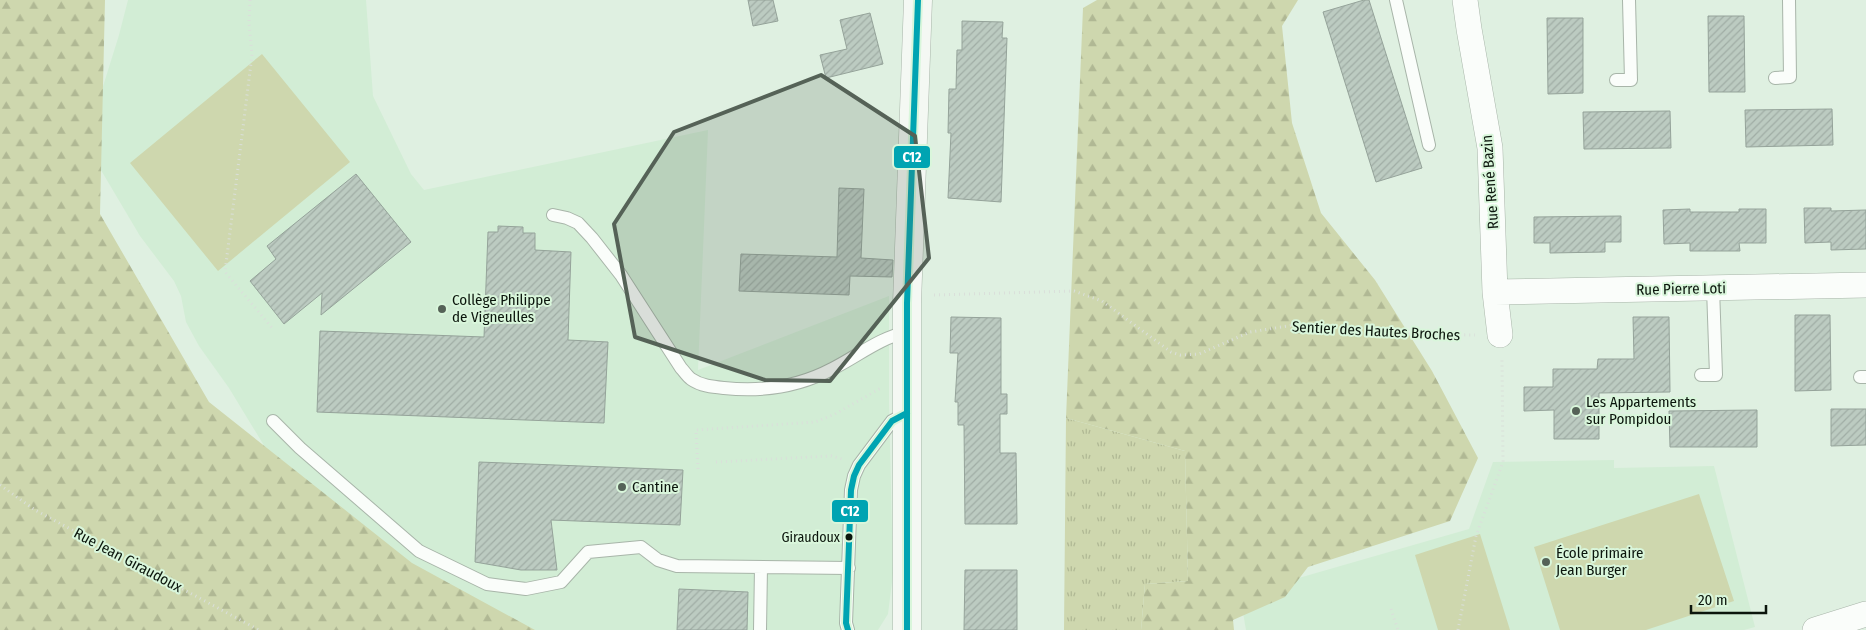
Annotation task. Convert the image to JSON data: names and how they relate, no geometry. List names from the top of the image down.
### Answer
{
  "streets": {
    "street": ["Rue René Bazin", "Rue Pierre Loti"],
    "path": ["Sentier des Hautes Broches", "Rue Jean Giraudoux"]
  },
  "crossings": [
    ["Rue René Bazin", "Rue Pierre Loti"],
    ["Rue René Bazin", "Sentier des Hautes Broches"]
  ],
  "places": [
    "Collège Philippe de Vigneulles",
    "Les Appartements sur Pompidou",
    "Cantine",
    "Giraudoux",
    "École primaire Jean Burger"
  ],
  "lines": ["transit line C12"],
  "scale_bar": "20 m"
}
